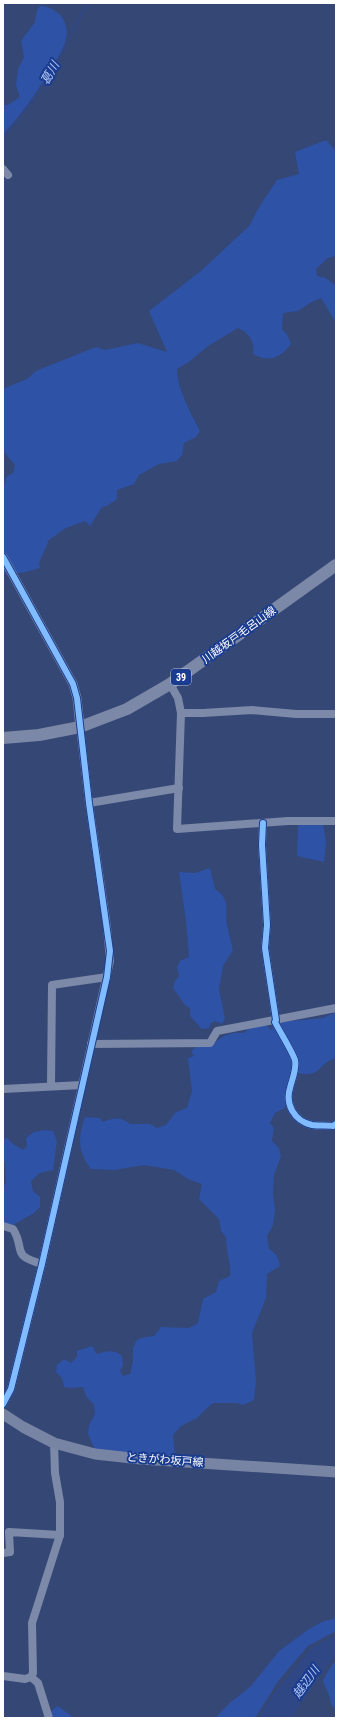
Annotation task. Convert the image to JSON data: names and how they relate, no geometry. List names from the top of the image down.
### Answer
{
  "streets": {
    "main road": ["川越坂戸毛呂山線", "39", "ときがわ坂戸線"]
  },
  "water": ["葛川", "越辺川"]
}
